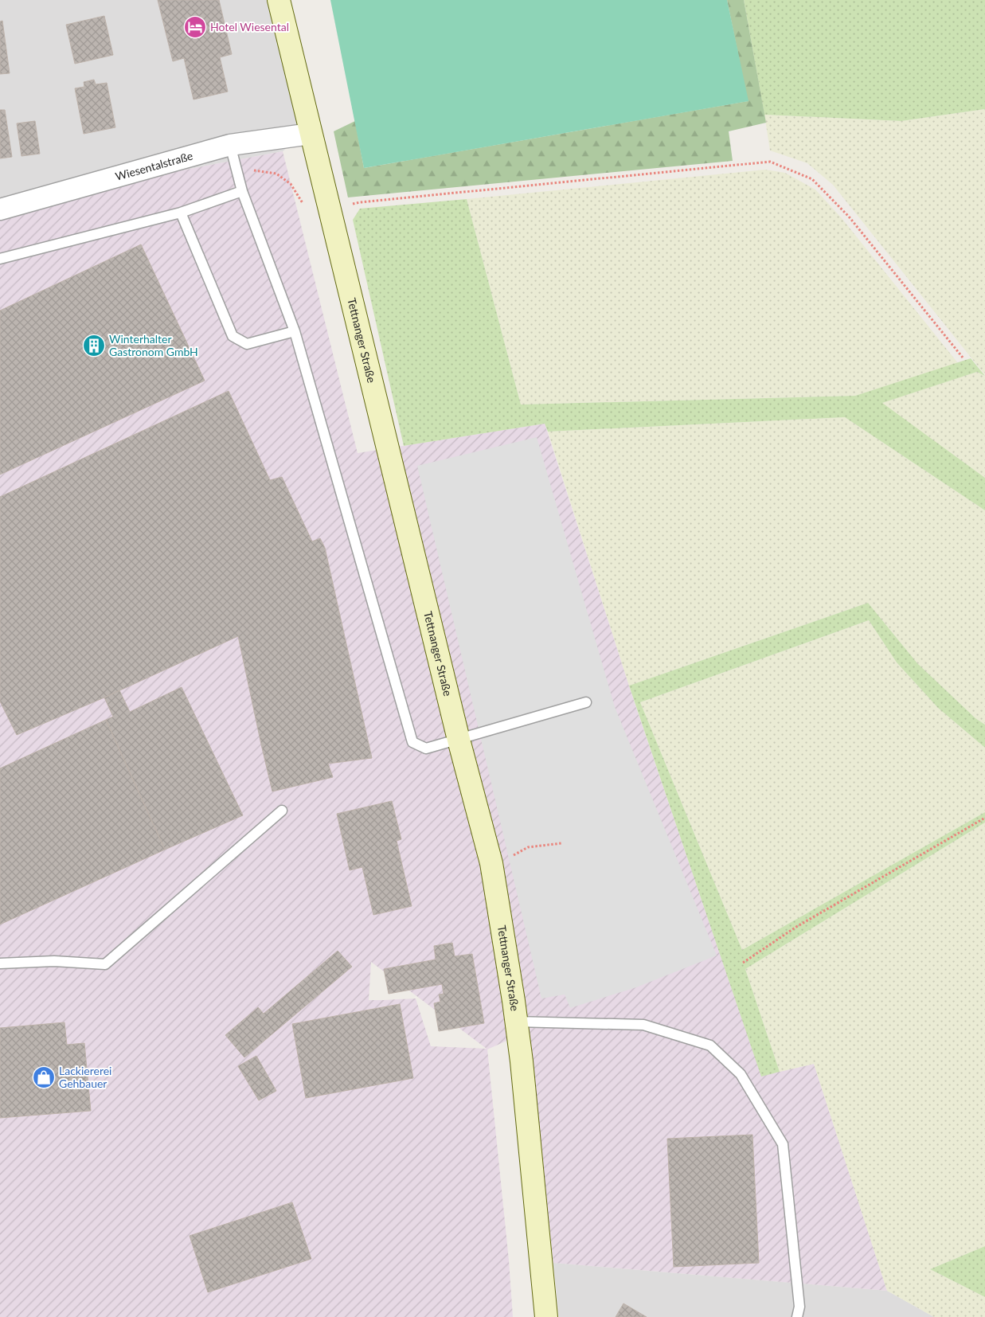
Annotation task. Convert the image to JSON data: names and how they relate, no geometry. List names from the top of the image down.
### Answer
{
  "streets": {
    "main road": ["Tettnanger Straße"],
    "street": ["Wiesentalstraße"]
  },
  "crossings": [
    ["Wiesentalstraße", "Tettnanger Straße"]
  ],
  "places": {
    "hotel": ["Hotel Wiesental"],
    "building": ["Winterhalter Gastronom GmbH"],
    "shop": ["Lackiererei Gehbauer"]
  }
}
